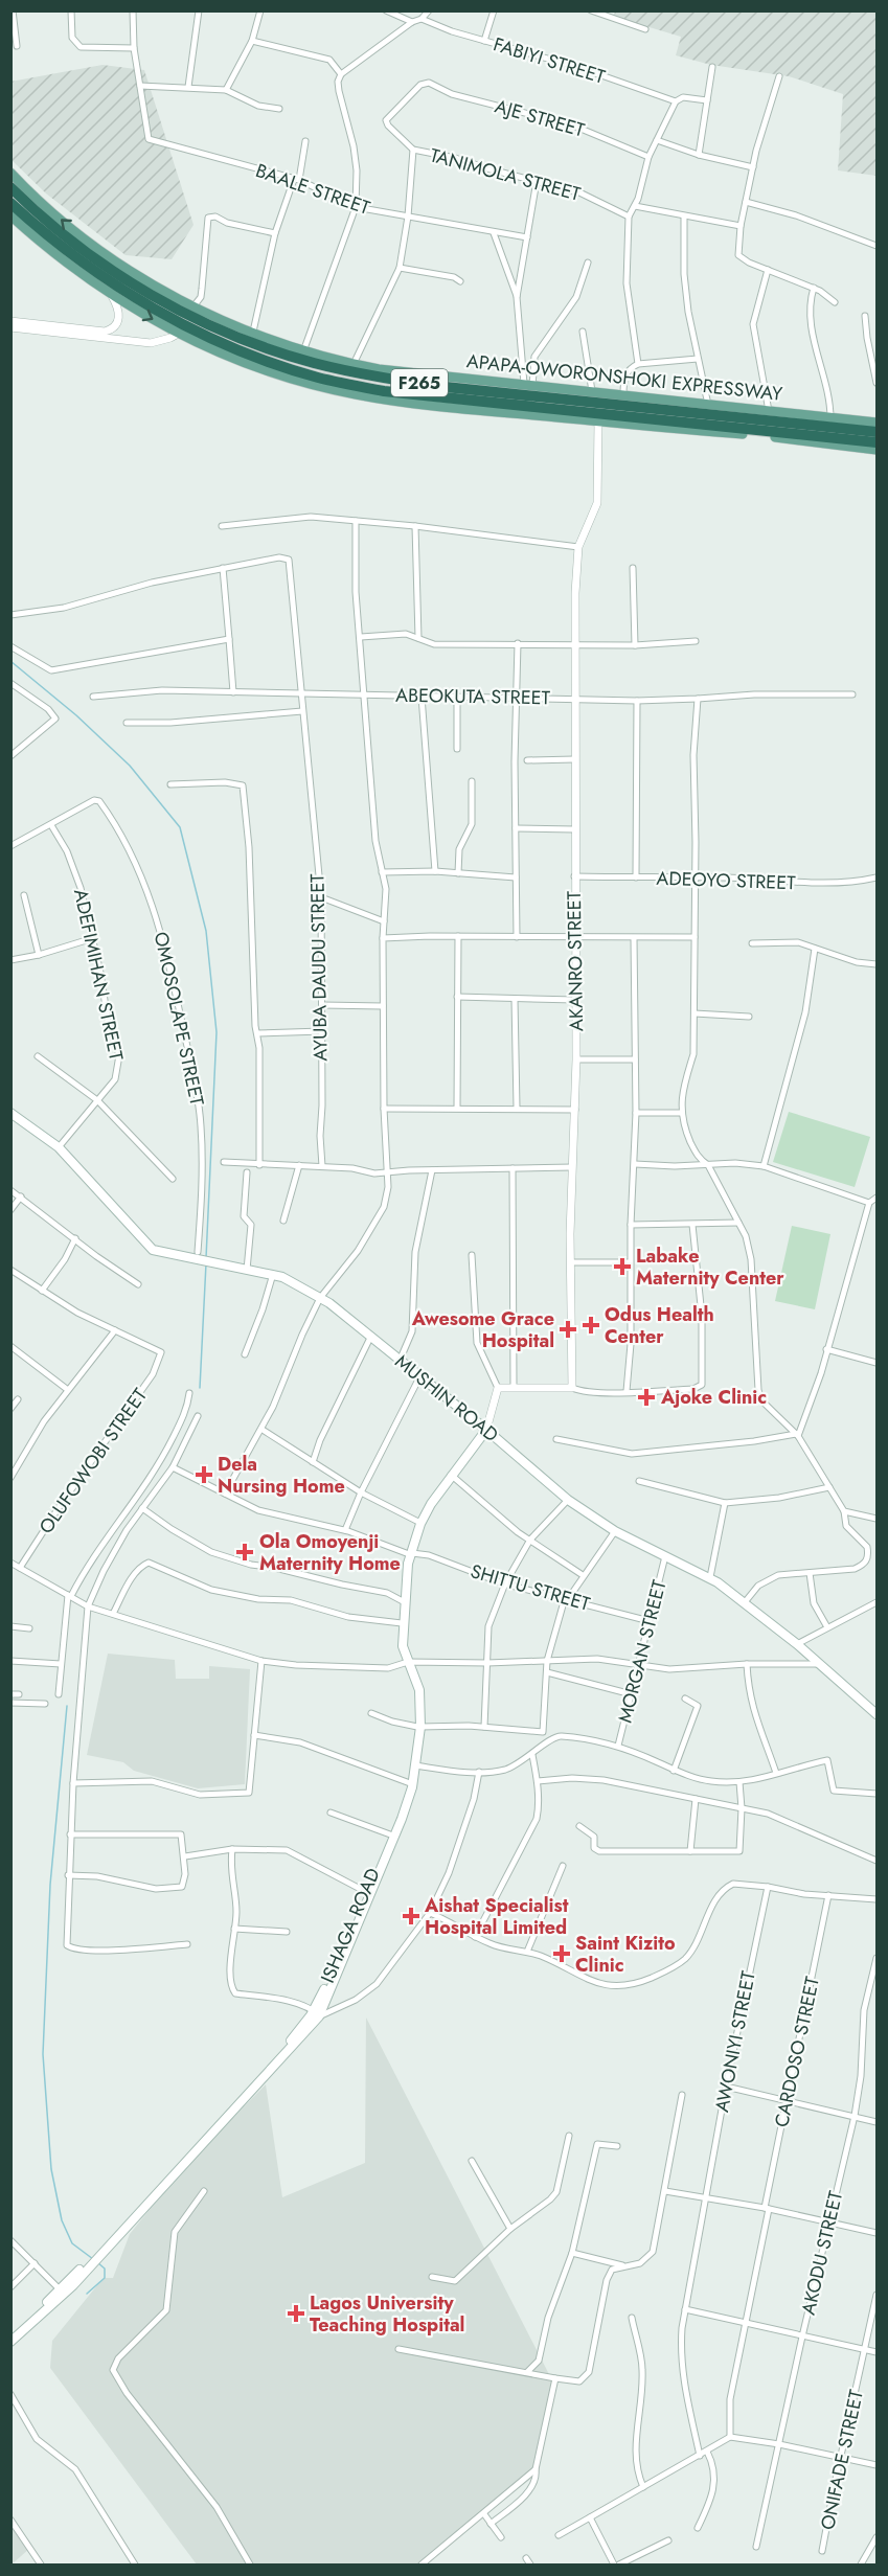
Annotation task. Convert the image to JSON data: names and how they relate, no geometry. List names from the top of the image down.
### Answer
{
  "streets": {
    "highway": ["APAPA-OWORONSHOKI EXPRESSWAY", "F265"],
    "main road": ["MUSHIN ROAD", "ISHAGA ROAD"],
    "street": [
      "FABIYI STREET",
      "AJE STREET",
      "TANIMOLA STREET",
      "BAALE STREET",
      "ABEOKUTA STREET",
      "ADEOYO STREET",
      "AKANRO STREET",
      "AYUBA DAUDU STREET",
      "ADEFIMIHAN STREET",
      "OMOSOLAPE STREET",
      "OLUFOWOBI STREET",
      "SHITTU STREET",
      "MORGAN STREET",
      "AWONIYI STREET",
      "CARDOSO STREET",
      "AKODU STREET",
      "ONIFADE STREET"
    ]
  },
  "crossings": [
    ["AJE STREET", "TANIMOLA STREET"],
    ["ABEOKUTA STREET", "AKANRO STREET"],
    ["ABEOKUTA STREET", "AYUBA DAUDU STREET"],
    ["ADEOYO STREET", "AKANRO STREET"],
    ["ADEFIMIHAN STREET", "OMOSOLAPE STREET"],
    ["ADEFIMIHAN STREET", "MUSHIN ROAD"],
    ["OMOSOLAPE STREET", "MUSHIN ROAD"],
    ["MUSHIN ROAD", "MORGAN STREET"],
    ["MUSHIN ROAD", "ISHAGA ROAD"],
    ["SHITTU STREET", "MORGAN STREET"],
    ["SHITTU STREET", "ISHAGA ROAD"]
  ],
  "places": {
    "health": [
      "Labake Maternity Center",
      "Odus Health Center",
      "Awesome Grace Hospital",
      "Ajoke Clinic",
      "Dela Nursing Home",
      "Ola Omoyenji Maternity Home",
      "Aishat Specialist Hospital Limited",
      "Saint Kizito Clinic",
      "Lagos University Teaching Hospital"
    ]
  }
}
